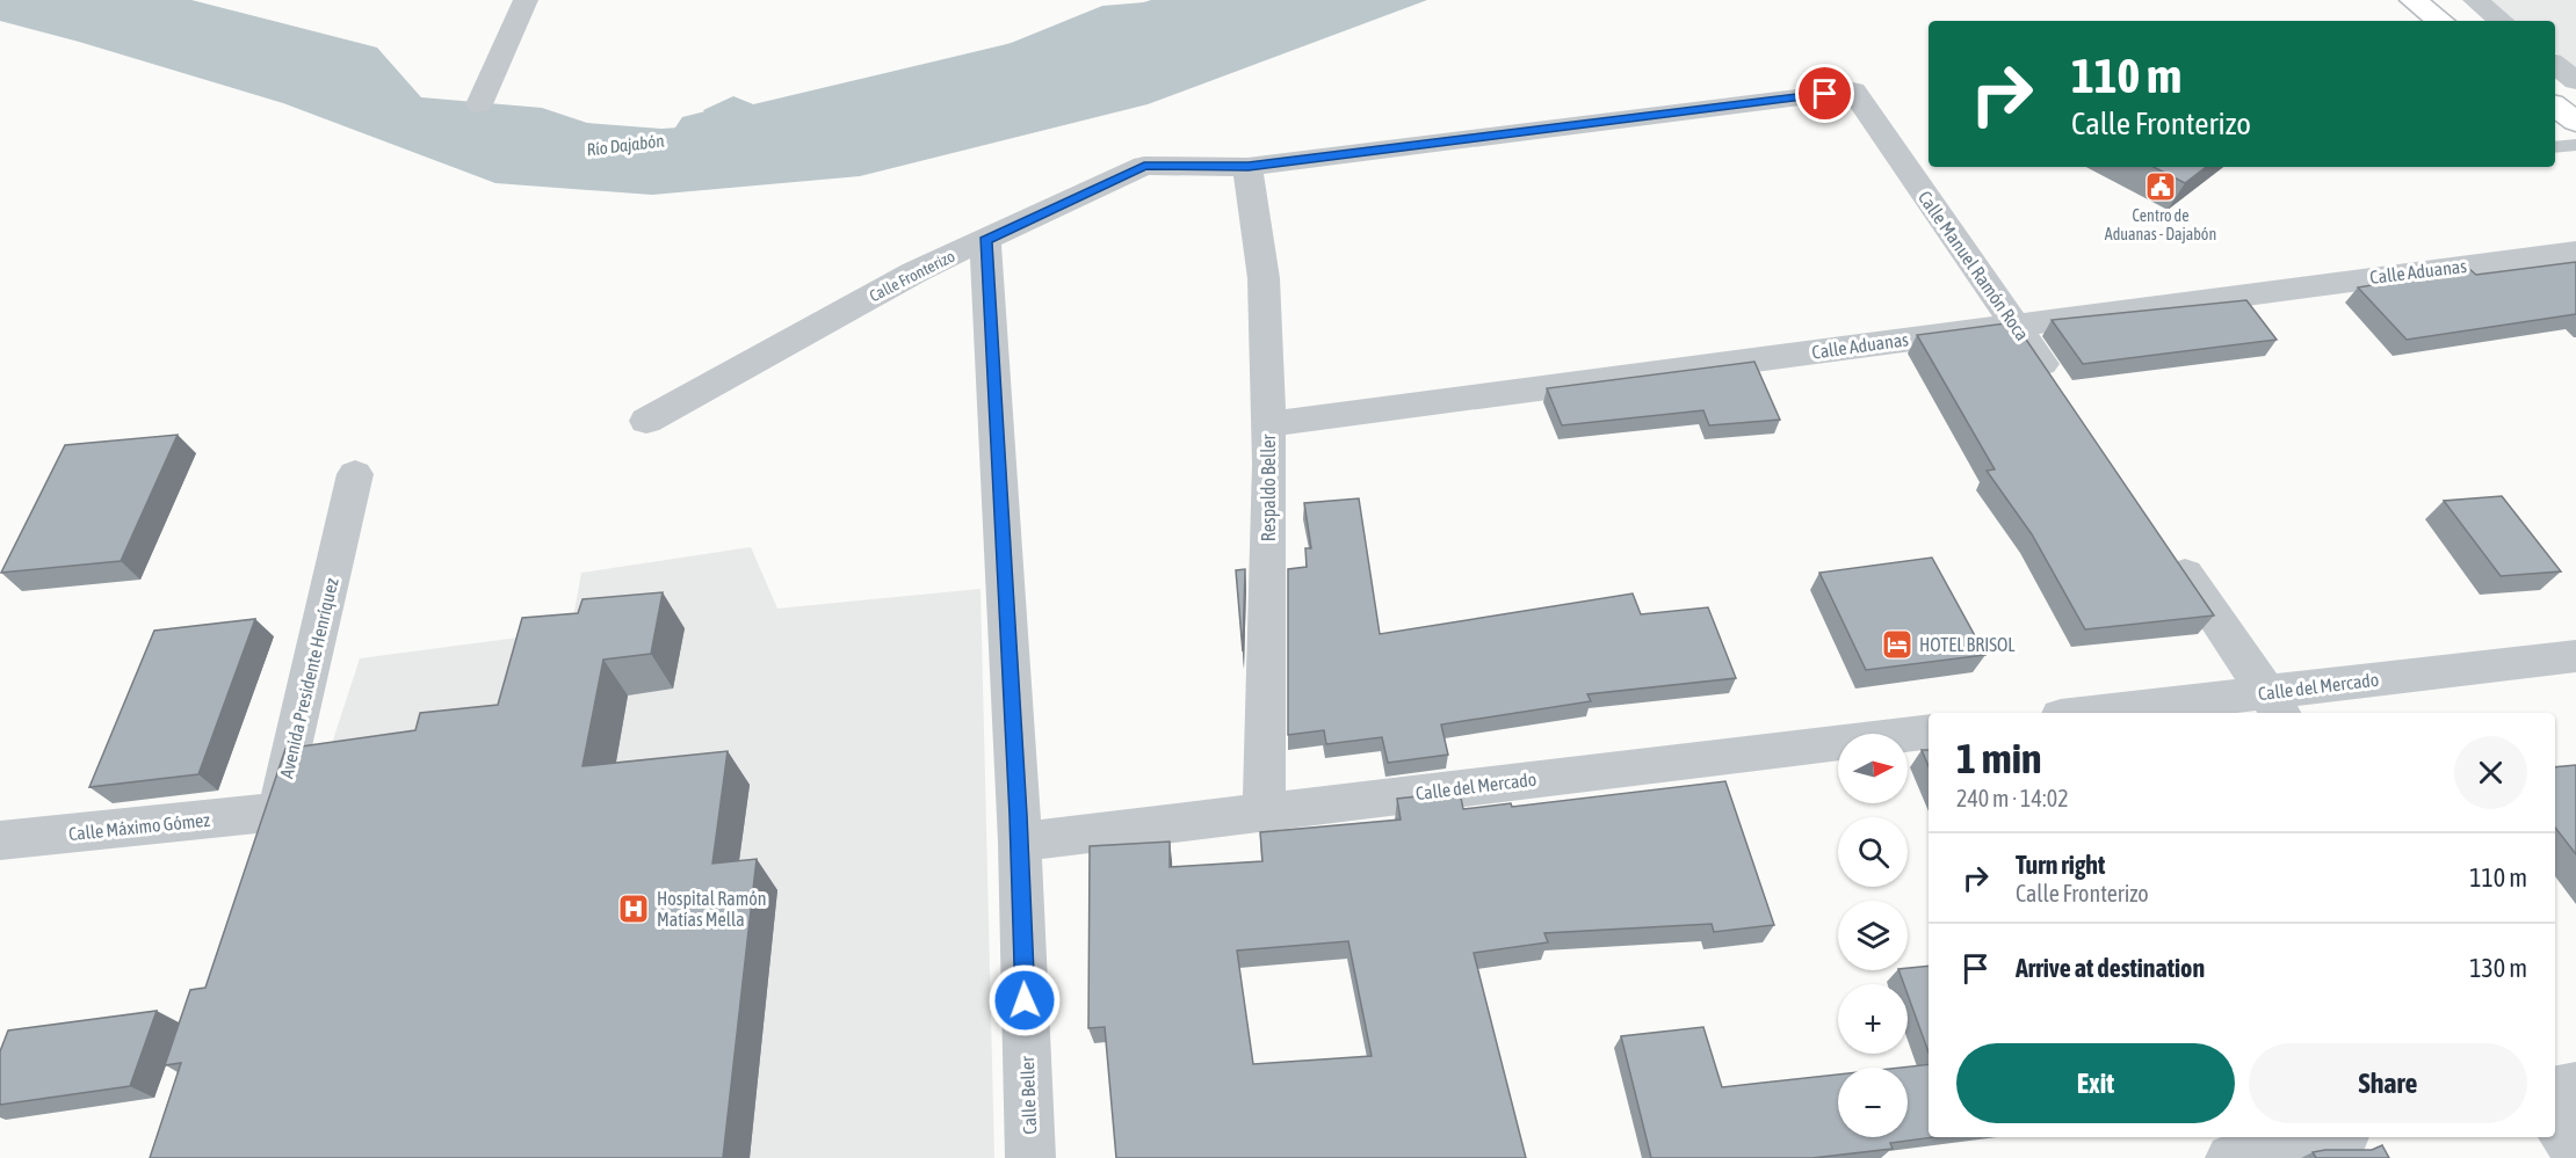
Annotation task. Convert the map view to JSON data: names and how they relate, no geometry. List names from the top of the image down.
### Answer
{
  "streets": {
    "street": [
      "Calle Manuel Ramón Roca",
      "Calle Aduanas",
      "Calle Fronterizo",
      "Respaldo Beller",
      "Avenida Presidente Henríquez",
      "Calle del Mercado",
      "Calle Máximo Gómez",
      "Calle Beller"
    ]
  },
  "crossings": [
    ["Calle Manuel Ramón Roca", "Calle Aduanas"],
    ["Calle Manuel Ramón Roca", "Calle Fronterizo"],
    ["Calle Aduanas", "Respaldo Beller"],
    ["Calle Fronterizo", "Respaldo Beller"],
    ["Calle Fronterizo", "Calle Beller"],
    ["Respaldo Beller", "Calle del Mercado"],
    ["Avenida Presidente Henríquez", "Calle Máximo Gómez"],
    ["Calle del Mercado", "Calle Beller"]
  ],
  "water": ["Río Dajabón"],
  "places": {
    "public building": ["Centro de Aduanas - Dajabón"],
    "hotel": ["HOTEL BRISOL"],
    "hospital": ["Hospital Ramón Matías Mella"]
  },
  "north": "right",
  "page": {
    "turn": ["110 m", "Calle Fronterizo"],
    "heading": ["1 min", "240 m · 14:02"],
    "map_buttons": ["+", "−"],
    "list": [
      {
        "name": "Turn right",
        "note": "Calle Fronterizo",
        "value": "110 m"
      },
      {
        "name": "Arrive at destination",
        "value": "130 m"
      }
    ],
    "buttons": ["Exit", "Share"]
  }
}
